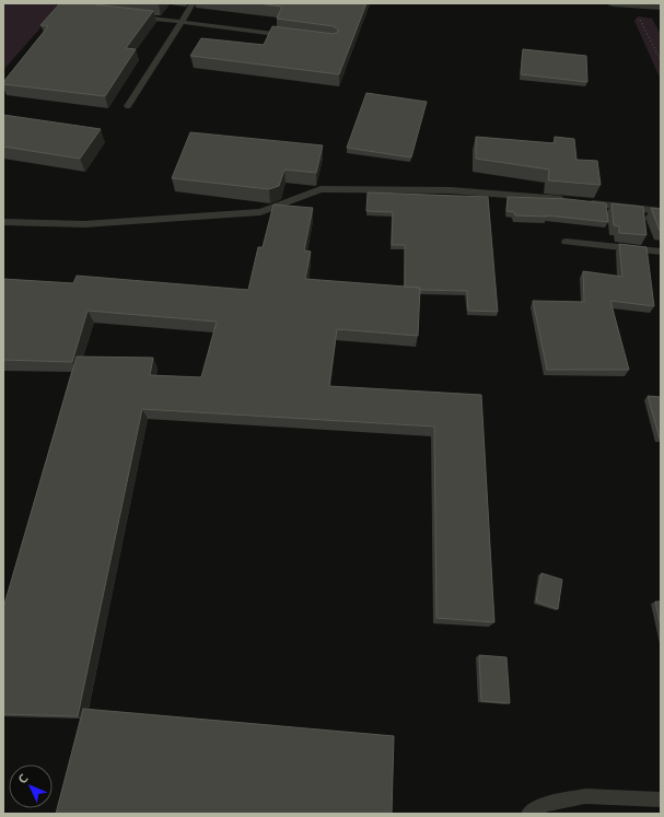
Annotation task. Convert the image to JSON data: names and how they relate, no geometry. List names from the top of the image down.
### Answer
{
  "north": "top left"
}
